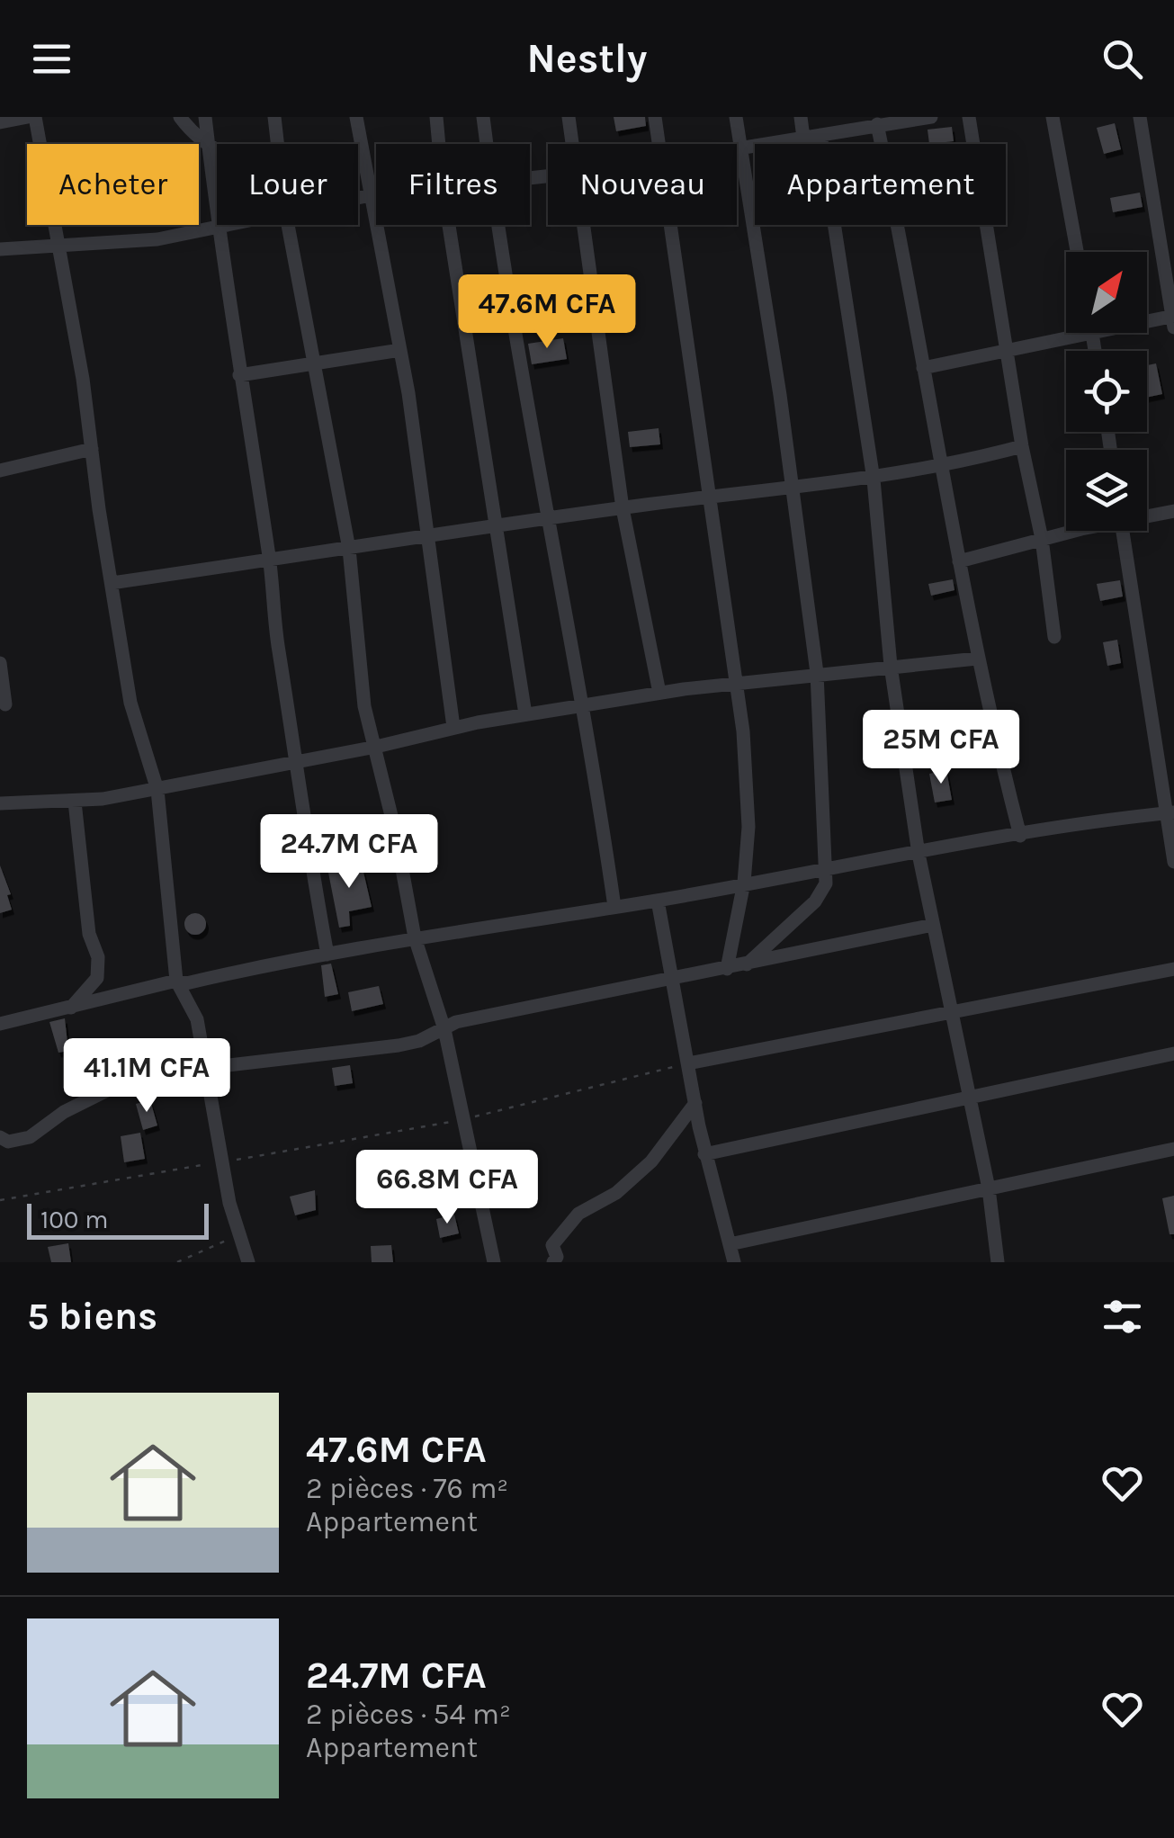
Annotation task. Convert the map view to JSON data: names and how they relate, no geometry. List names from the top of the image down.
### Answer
{
  "scale_bar": "100 m",
  "north": "top right",
  "page": {
    "header": "Nestly",
    "chip": [
      "Acheter",
      "Louer",
      "Filtres",
      "Nouveau",
      "Appartement"
    ],
    "price": [
      "47.6M CFA",
      "25M CFA",
      "24.7M CFA",
      "41.1M CFA",
      "66.8M CFA"
    ],
    "scale": "100 m",
    "heading": "5 biens",
    "list": [
      {
        "name": "47.6M CFA",
        "note": "2 pièces · 76 m² · Appartement"
      },
      {
        "name": "24.7M CFA",
        "note": "2 pièces · 54 m² · Appartement"
      }
    ]
  }
}
